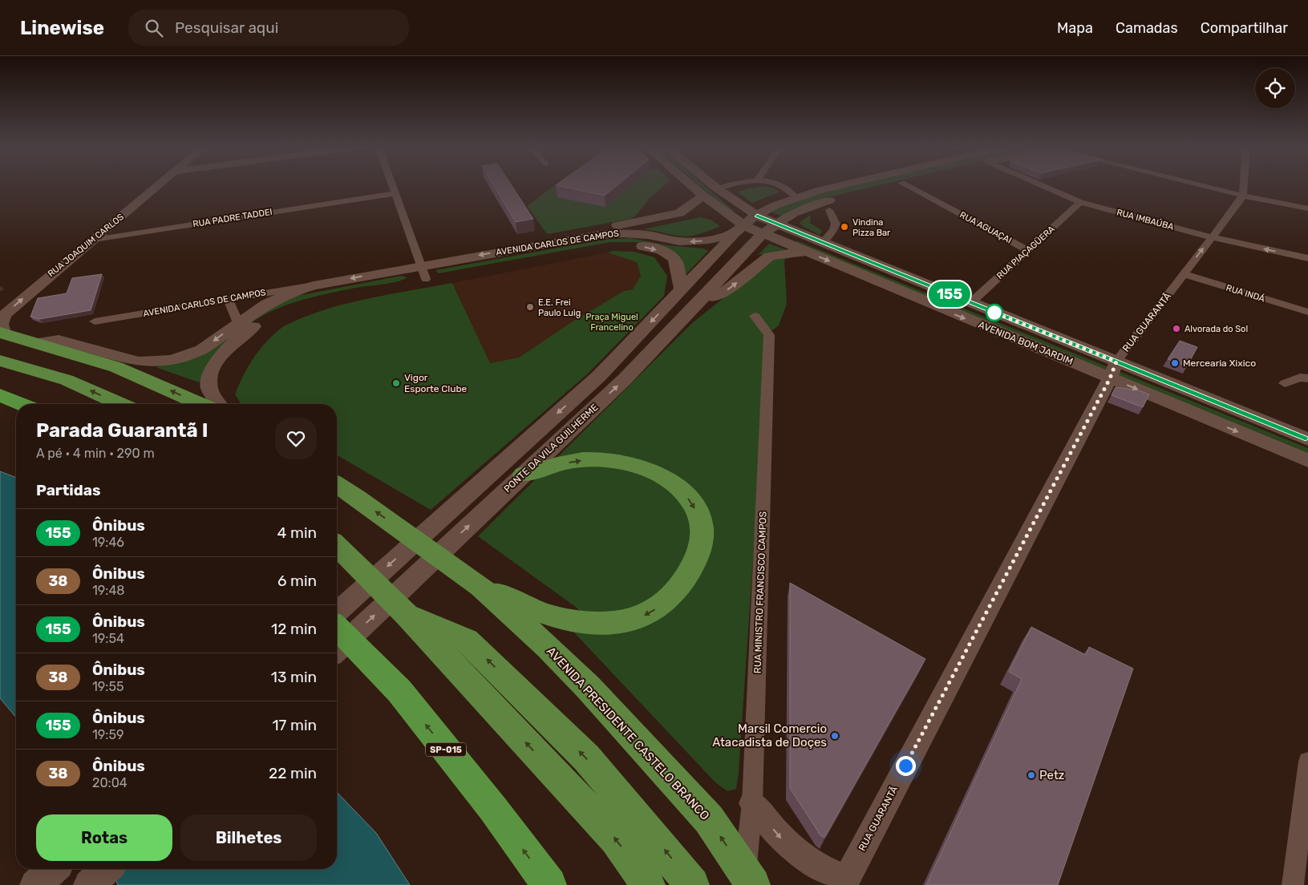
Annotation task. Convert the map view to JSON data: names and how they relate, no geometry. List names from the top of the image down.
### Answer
{
  "streets": {
    "highway": ["AVENIDA PRESIDENTE CASTELO BRANCO", "SP-015"],
    "main road": ["AVENIDA CARLOS DE CAMPOS", "AVENIDA BOM JARDIM", "PONTE DA VILA GUILHERME"],
    "street": [
      "RUA PADRE TADDEI",
      "RUA IMBAÚBA",
      "RUA AGUAÇAI",
      "RUA JOAQUIM CARLOS",
      "RUA PIAÇAGÜERA",
      "RUA INDÁ",
      "RUA GUARANTÃ",
      "RUA MINISTRO FRANCISCO CAMPOS"
    ]
  },
  "crossings": [
    ["RUA PADRE TADDEI", "RUA JOAQUIM CARLOS"],
    ["RUA IMBAÚBA", "RUA PIAÇAGÜERA"],
    ["RUA IMBAÚBA", "RUA GUARANTÃ"],
    ["RUA AGUAÇAI", "RUA PIAÇAGÜERA"],
    ["AVENIDA CARLOS DE CAMPOS", "AVENIDA BOM JARDIM"],
    ["AVENIDA CARLOS DE CAMPOS", "PONTE DA VILA GUILHERME"],
    ["RUA PIAÇAGÜERA", "AVENIDA BOM JARDIM"],
    ["RUA INDÁ", "RUA GUARANTÃ"],
    ["RUA GUARANTÃ", "AVENIDA BOM JARDIM"],
    ["AVENIDA BOM JARDIM", "PONTE DA VILA GUILHERME"],
    ["RUA MINISTRO FRANCISCO CAMPOS", "AVENIDA PRESIDENTE CASTELO BRANCO"]
  ],
  "one_way": ["RUA JOAQUIM CARLOS"],
  "parks": ["Praça Miguel Francelino"],
  "places": [
    "Vindina Pizza Bar",
    "E.E. Frei Paulo Luig",
    "Alvorada do Sol",
    "Mercearia Xixico",
    "Vigor Esporte Clube",
    "Marsil Comercio Atacadista de Doçes",
    "Petz"
  ],
  "lines": ["bus line 155"],
  "page": {
    "header": "Linewise",
    "search": "Pesquisar aqui",
    "nav": ["Mapa", "Camadas", "Compartilhar"],
    "on_map": "155",
    "heading": [
      ["Parada Guarantã I", "A pé · 4 min · 290 m"],
      "Partidas"
    ],
    "list": [
      {
        "mark": "155",
        "name": "Ônibus",
        "note": "19:46",
        "value": "4 min"
      },
      {
        "mark": "38",
        "name": "Ônibus",
        "note": "19:48",
        "value": "6 min"
      },
      {
        "mark": "155",
        "name": "Ônibus",
        "note": "19:54",
        "value": "12 min"
      },
      {
        "mark": "38",
        "name": "Ônibus",
        "note": "19:55",
        "value": "13 min"
      },
      {
        "mark": "155",
        "name": "Ônibus",
        "note": "19:59",
        "value": "17 min"
      },
      {
        "mark": "38",
        "name": "Ônibus",
        "note": "20:04",
        "value": "22 min"
      }
    ],
    "buttons": ["Rotas", "Bilhetes"]
  }
}
